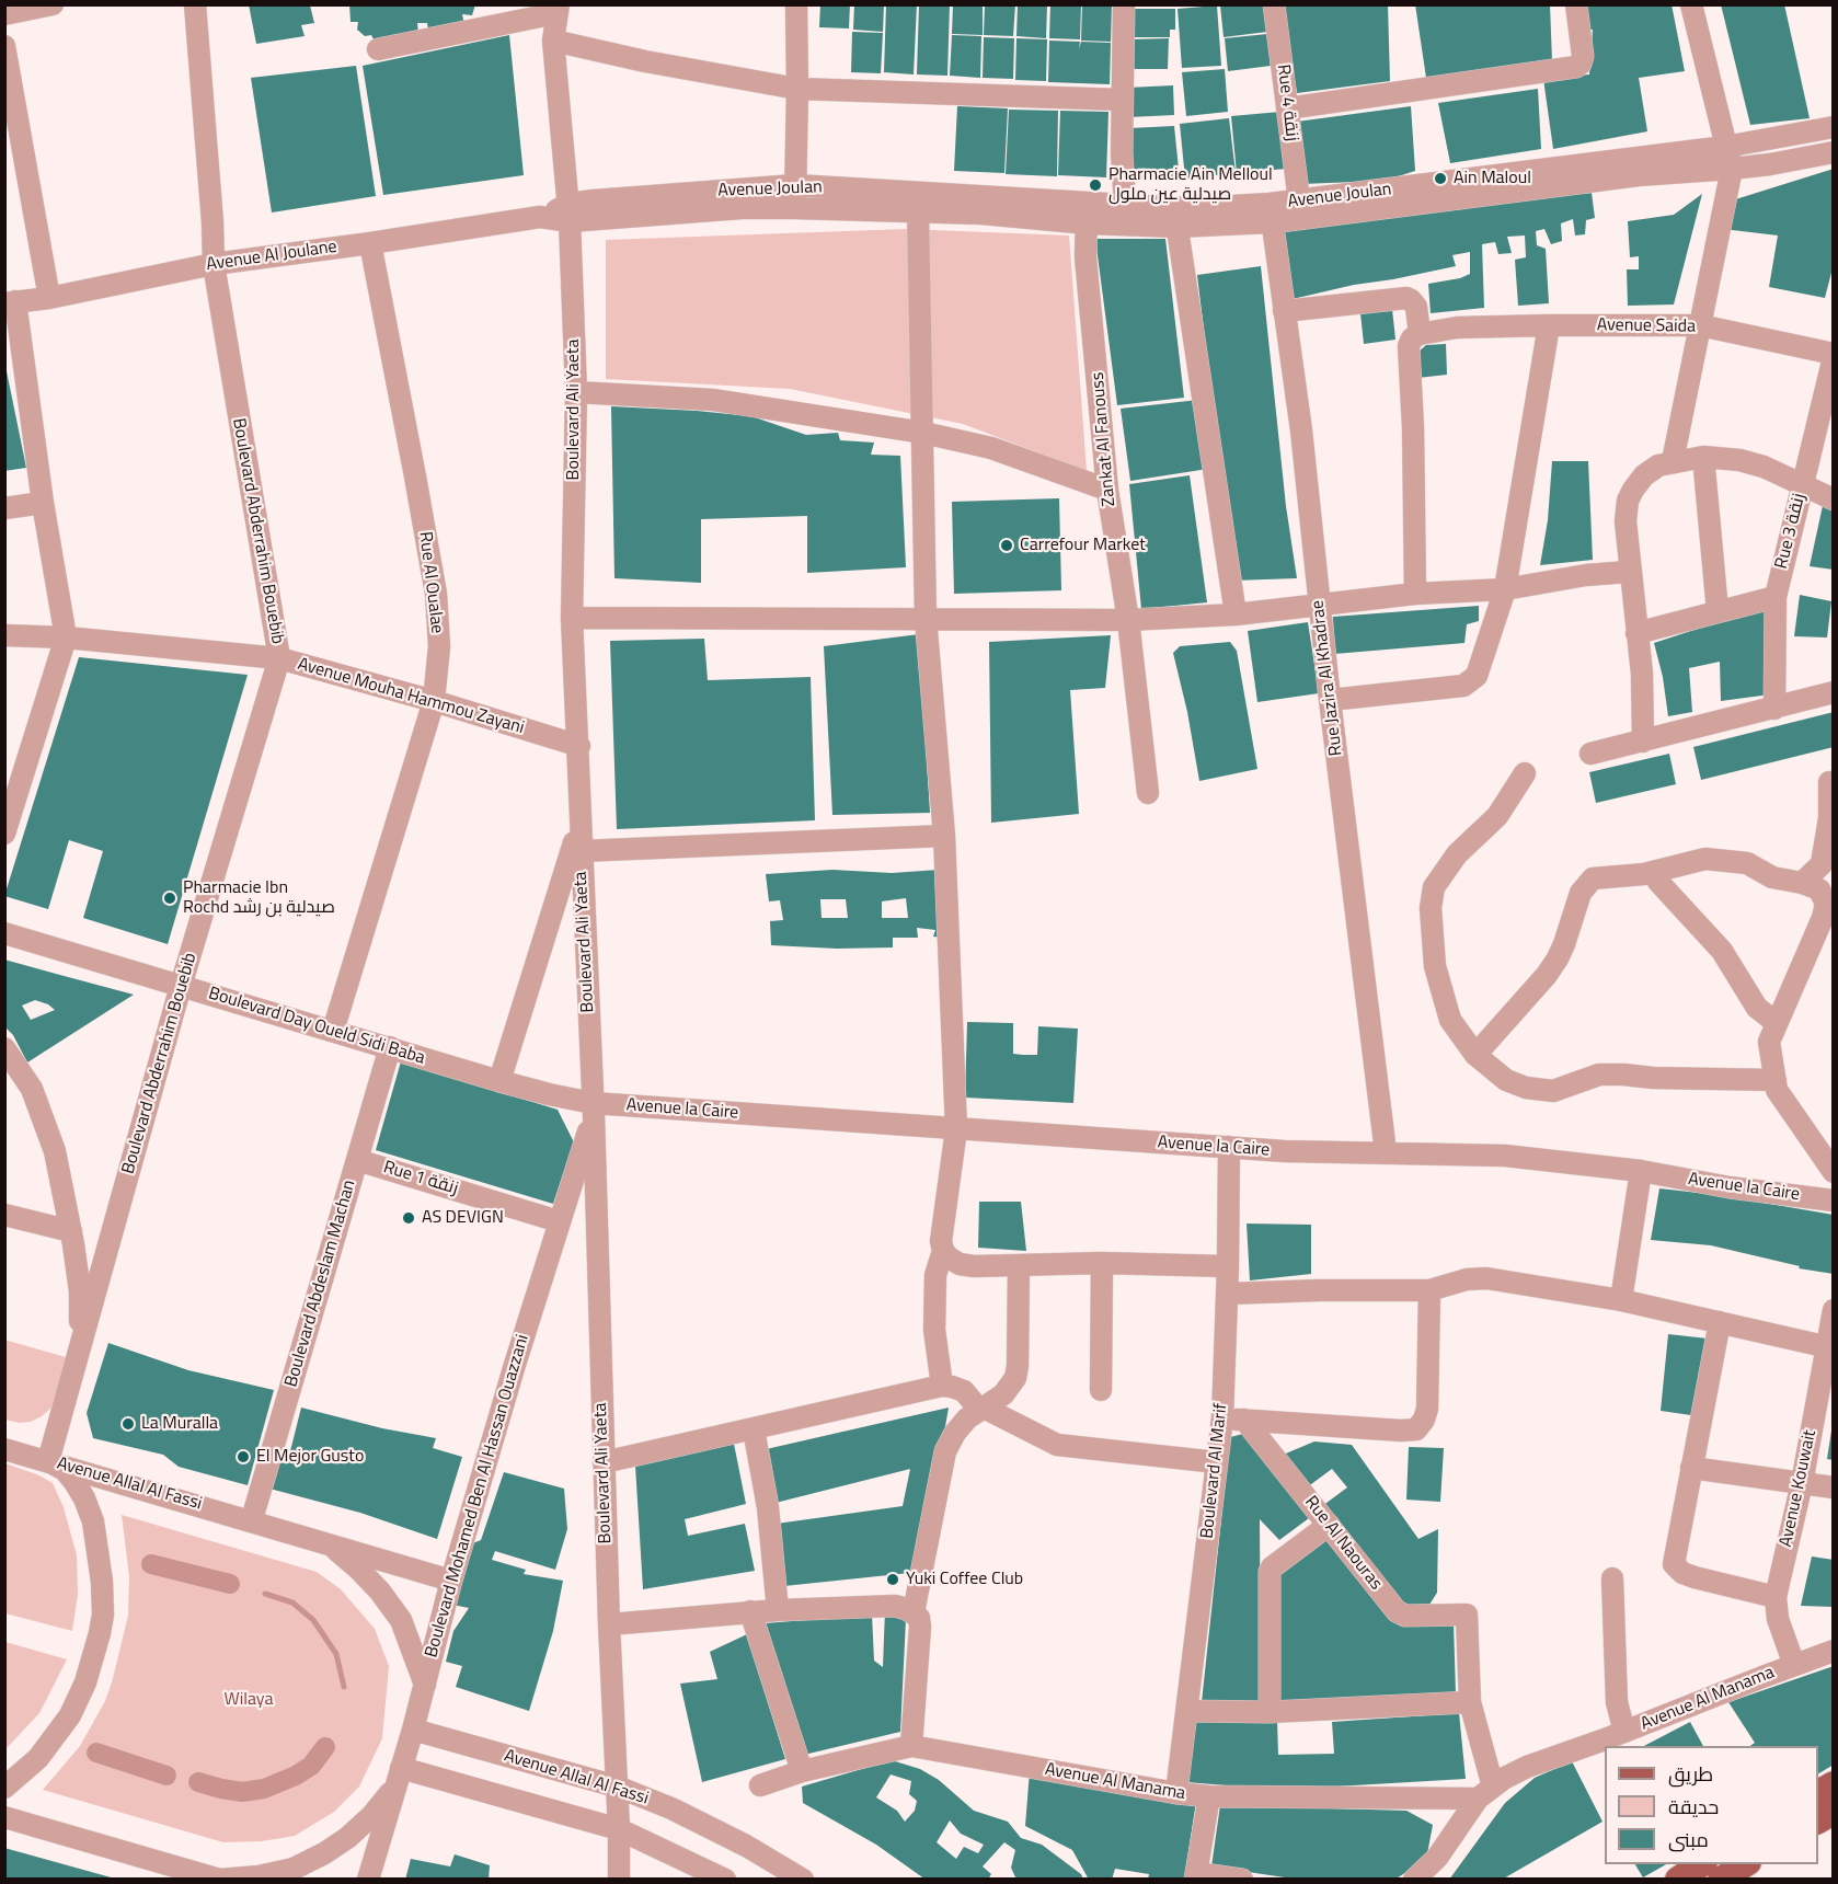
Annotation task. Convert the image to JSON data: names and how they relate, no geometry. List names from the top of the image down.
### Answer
{
  "streets": {
    "street": [
      "Rue 4 زنقة",
      "Avenue Joulan",
      "Avenue Al Joulane",
      "Avenue Saida",
      "Boulevard Ali Yaeta",
      "Zankat Al Fanouss",
      "Boulevard Abderrahim Bouebib",
      "Rue 3 زنقة",
      "Rue Al Oualae",
      "Rue Jazira Al Khadrae",
      "Avenue Mouha Hammou Zayani",
      "Boulevard Day Oueld Sidi Baba",
      "Avenue la Caire",
      "Rue 1 زنقة",
      "Boulevard Abdeslam Machan",
      "Boulevard Al Marif",
      "Avenue Allal Al Fassi",
      "Avenue Kouwait",
      "Boulevard Mohamed Ben Al Hassan Ouazzani",
      "Rue Al Naouras",
      "Avenue Al Manama"
    ]
  },
  "crossings": [
    ["Rue 4 زنقة", "Avenue Joulan"],
    ["Avenue Joulan", "Avenue Al Joulane"],
    ["Avenue Joulan", "Boulevard Ali Yaeta"],
    ["Avenue Joulan", "Zankat Al Fanouss"],
    ["Avenue Joulan", "Rue Jazira Al Khadrae"],
    ["Avenue Al Joulane", "Boulevard Ali Yaeta"],
    ["Avenue Al Joulane", "Boulevard Abderrahim Bouebib"],
    ["Avenue Al Joulane", "Rue Al Oualae"],
    ["Avenue Saida", "Rue 3 زنقة"],
    ["Boulevard Ali Yaeta", "Avenue Mouha Hammou Zayani"],
    ["Boulevard Ali Yaeta", "Boulevard Day Oueld Sidi Baba"],
    ["Boulevard Ali Yaeta", "Avenue la Caire"],
    ["Boulevard Ali Yaeta", "Avenue Allal Al Fassi"],
    ["Boulevard Ali Yaeta", "Boulevard Mohamed Ben Al Hassan Ouazzani"],
    ["Boulevard Abderrahim Bouebib", "Avenue Mouha Hammou Zayani"],
    ["Boulevard Abderrahim Bouebib", "Boulevard Day Oueld Sidi Baba"],
    ["Boulevard Abderrahim Bouebib", "Avenue Allal Al Fassi"],
    ["Rue Al Oualae", "Avenue Mouha Hammou Zayani"],
    ["Rue Al Oualae", "Boulevard Day Oueld Sidi Baba"],
    ["Rue Jazira Al Khadrae", "Avenue la Caire"],
    ["Boulevard Day Oueld Sidi Baba", "Avenue la Caire"],
    ["Boulevard Day Oueld Sidi Baba", "Boulevard Abdeslam Machan"],
    ["Boulevard Day Oueld Sidi Baba", "Boulevard Mohamed Ben Al Hassan Ouazzani"],
    ["Avenue la Caire", "Boulevard Al Marif"],
    ["Avenue la Caire", "Boulevard Mohamed Ben Al Hassan Ouazzani"],
    ["Rue 1 زنقة", "Boulevard Abdeslam Machan"],
    ["Rue 1 زنقة", "Boulevard Mohamed Ben Al Hassan Ouazzani"],
    ["Boulevard Abdeslam Machan", "Avenue Allal Al Fassi"],
    ["Boulevard Al Marif", "Rue Al Naouras"],
    ["Boulevard Al Marif", "Avenue Al Manama"],
    ["Avenue Allal Al Fassi", "Boulevard Mohamed Ben Al Hassan Ouazzani"],
    ["Avenue Kouwait", "Avenue Al Manama"]
  ],
  "parks": ["Wilaya"],
  "places": [
    "Ain Maloul",
    "Pharmacie Ain Melloul صيدلية عين ملول",
    "Carrefour Market",
    "Pharmacie Ibn Rochd صيدلية بن رشد",
    "AS DEVIGN",
    "La Muralla",
    "El Mejor Gusto",
    "Yuki Coffee Club"
  ],
  "legend": ["طريق", "حديقة", "مبنى"]
}
